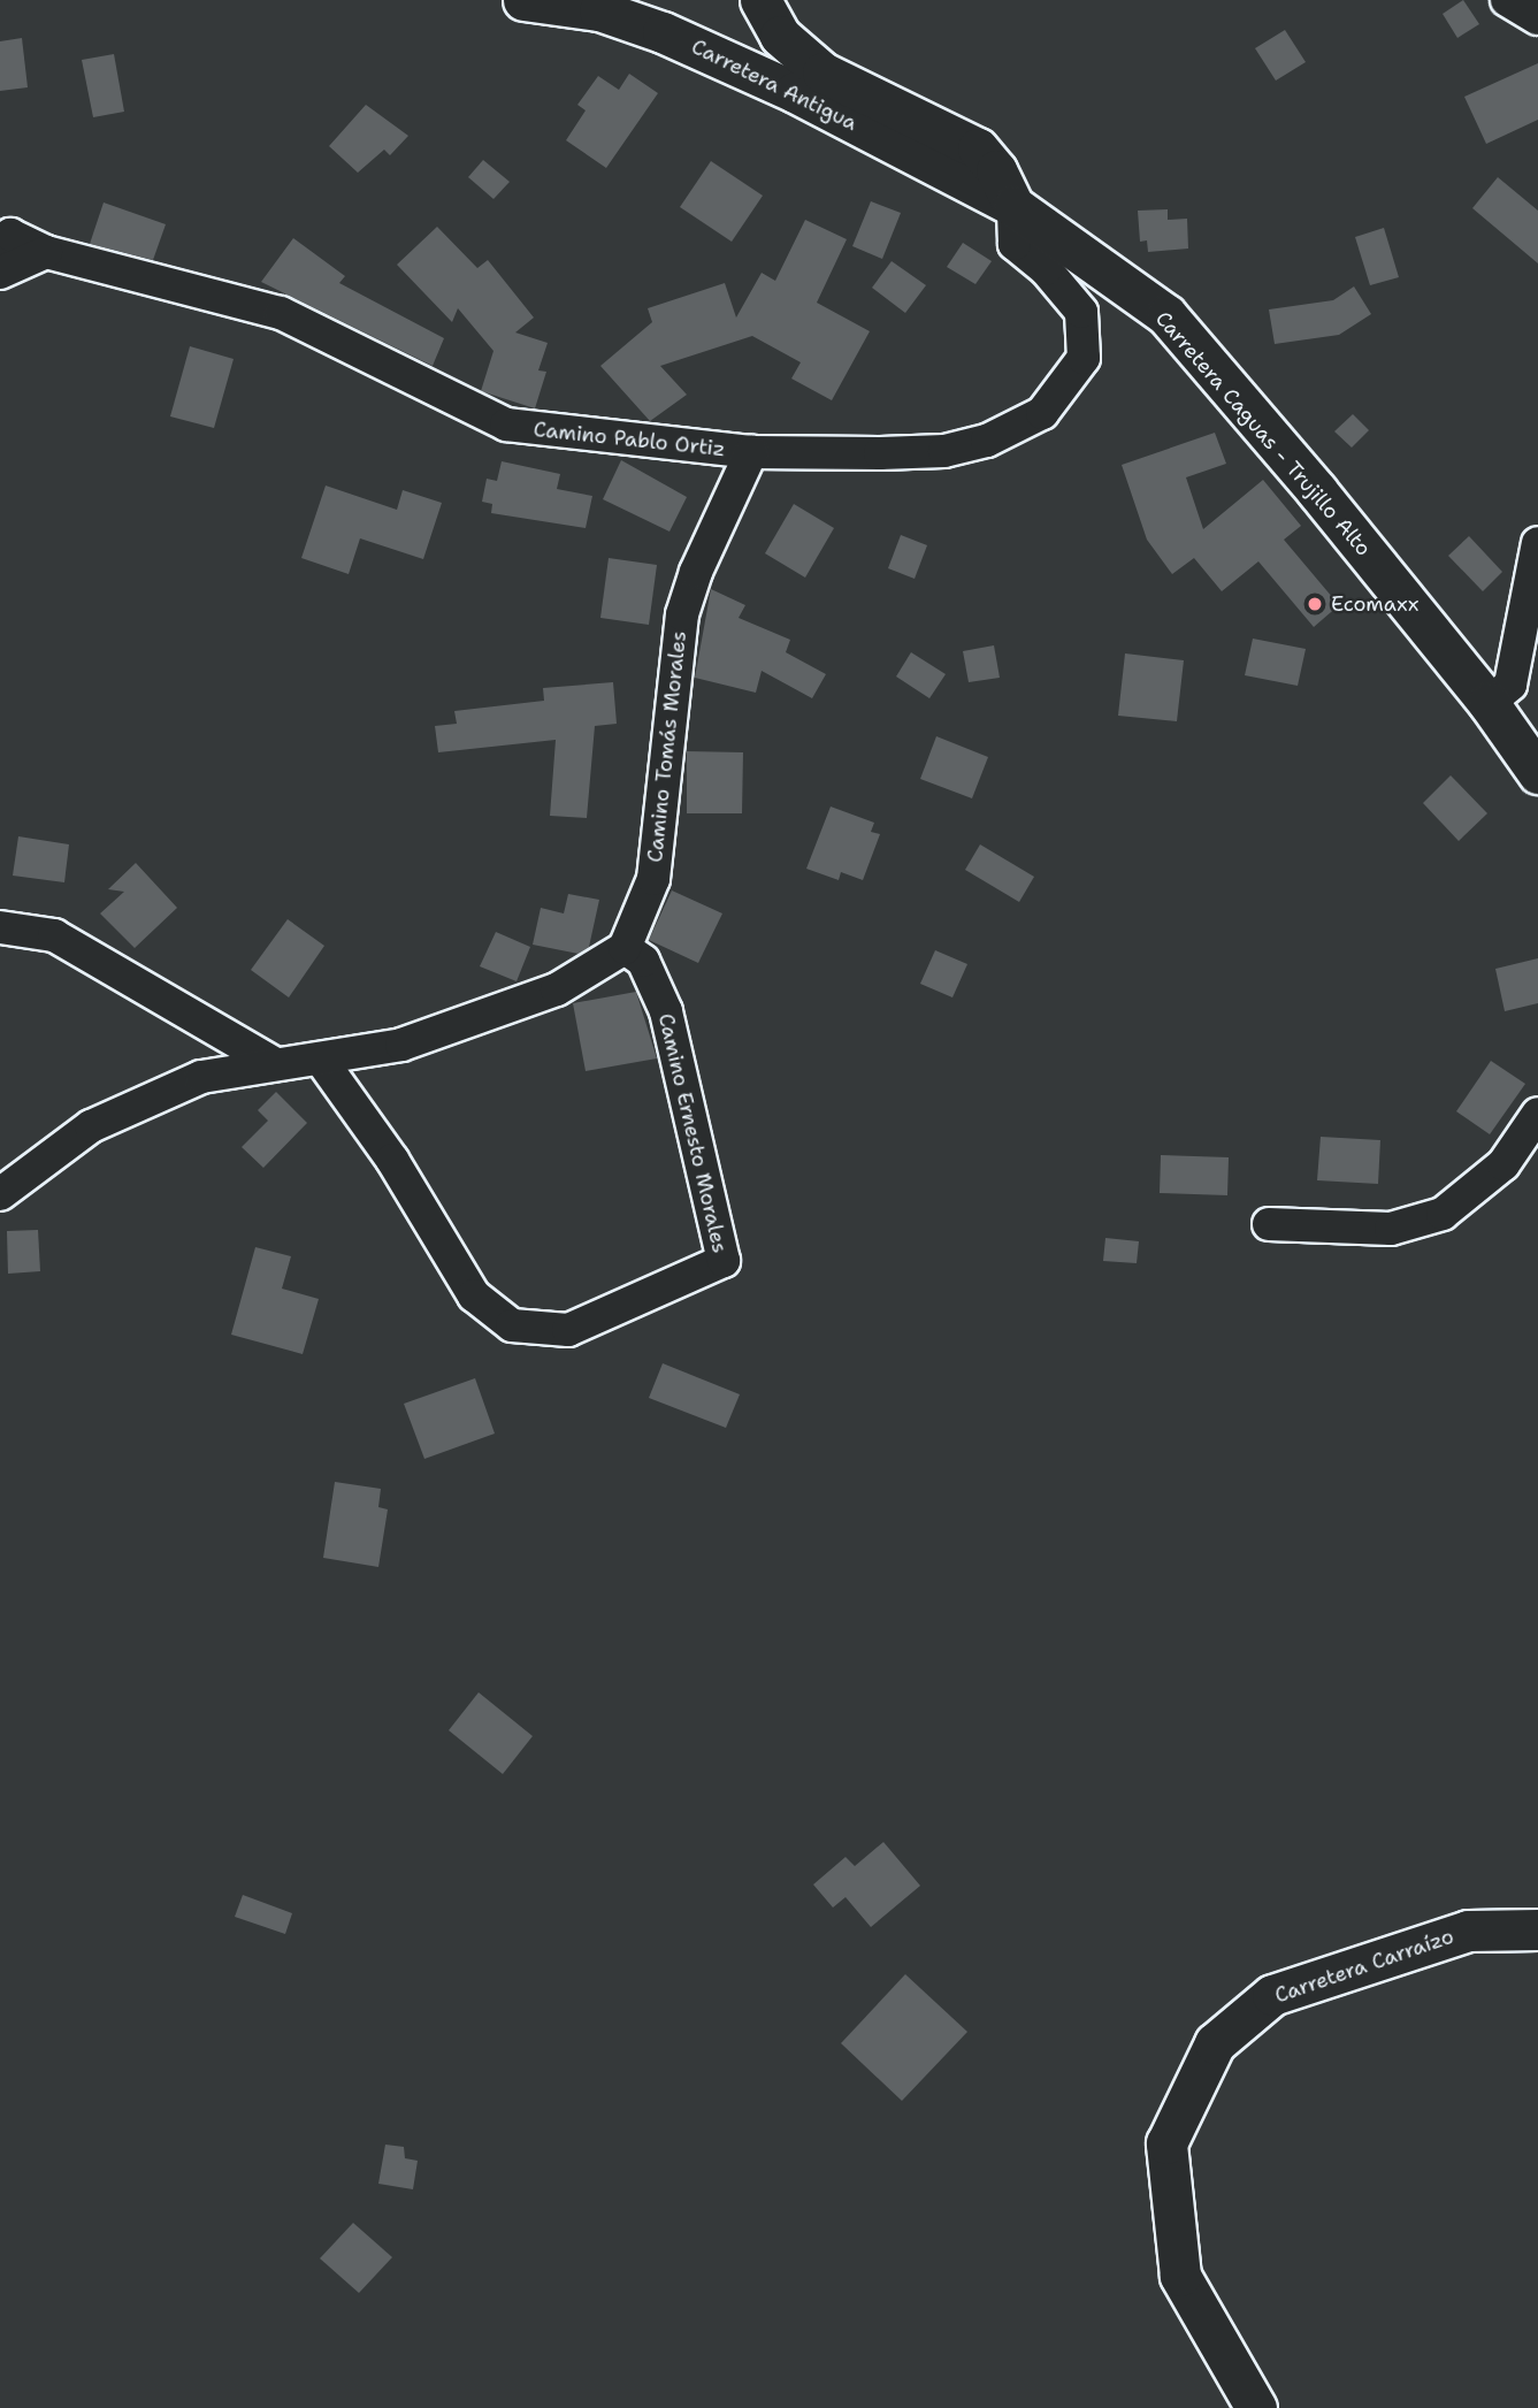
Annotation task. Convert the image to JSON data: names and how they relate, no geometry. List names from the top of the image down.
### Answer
{
  "streets": {
    "street": [
      "Carretera Antigua",
      "Carretera Caguas - Trujillo Alto",
      "Camino Pablo Ortiz",
      "Camino Tomás Morales",
      "Camino Ernesto Morales",
      "Carretera Carraízo"
    ]
  },
  "crossings": [
    ["Carretera Antigua", "Carretera Caguas - Trujillo Alto"],
    ["Carretera Antigua", "Camino Pablo Ortiz"],
    ["Carretera Caguas - Trujillo Alto", "Camino Pablo Ortiz"],
    ["Camino Pablo Ortiz", "Camino Tomás Morales"],
    ["Camino Tomás Morales", "Camino Ernesto Morales"]
  ],
  "places": ["Ecomaxx"]
}
